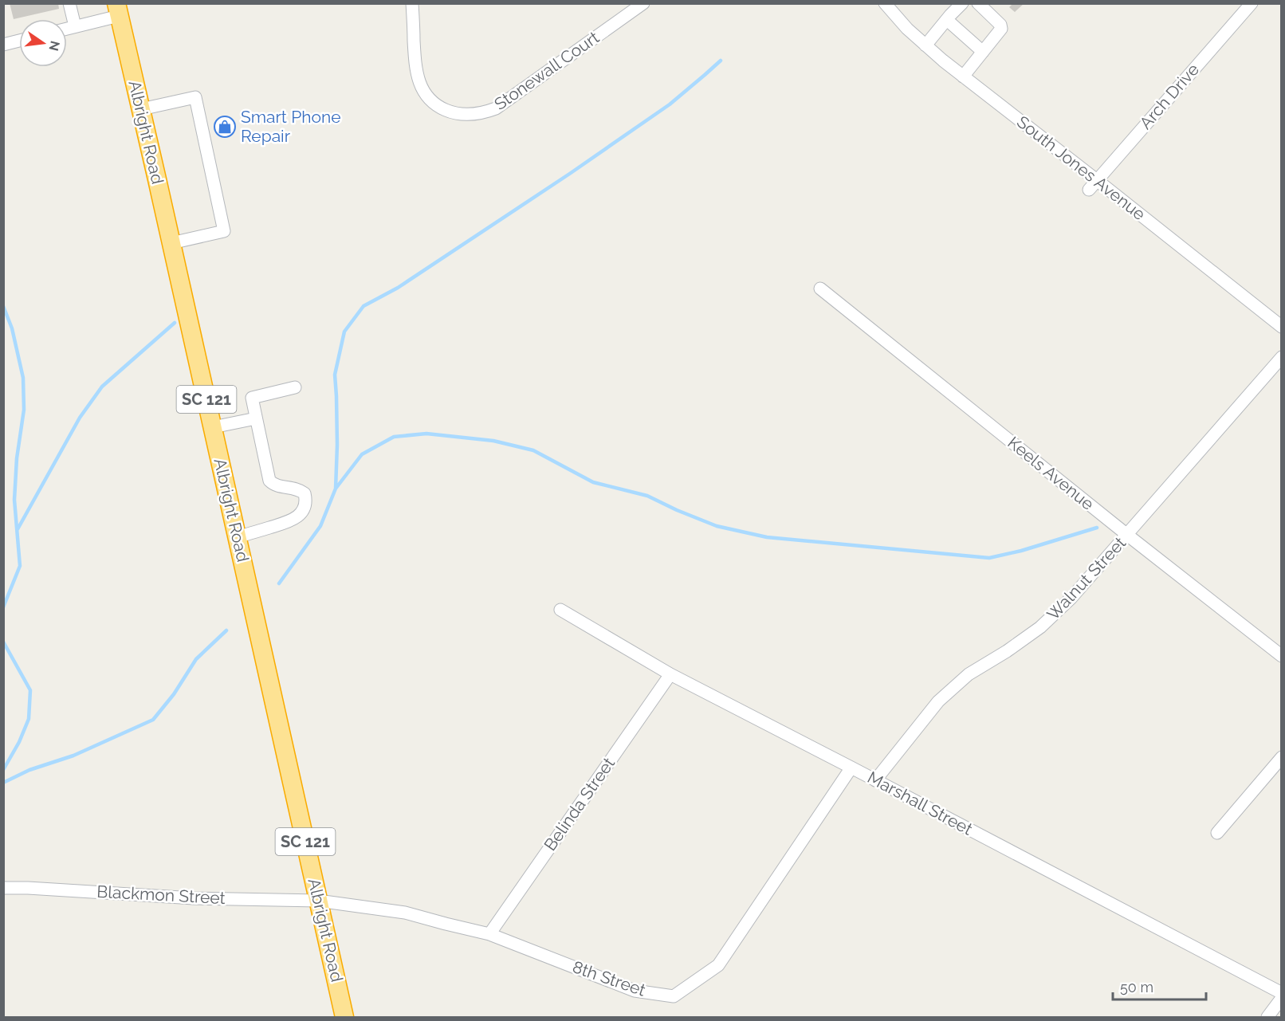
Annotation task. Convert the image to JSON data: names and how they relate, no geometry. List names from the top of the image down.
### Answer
{
  "streets": {
    "highway": ["Albright Road", "SC 121"],
    "street": [
      "Stonewall Court",
      "Arch Drive",
      "South Jones Avenue",
      "Keels Avenue",
      "Walnut Street",
      "Marshall Street",
      "Belinda Street",
      "Blackmon Street",
      "8th Street"
    ]
  },
  "crossings": [
    ["Arch Drive", "South Jones Avenue"],
    ["Albright Road", "Blackmon Street"],
    ["Albright Road", "8th Street"],
    ["Keels Avenue", "Walnut Street"],
    ["Walnut Street", "Marshall Street"],
    ["Marshall Street", "Belinda Street"],
    ["Marshall Street", "8th Street"],
    ["Belinda Street", "8th Street"],
    ["Blackmon Street", "8th Street"]
  ],
  "places": {
    "shop": ["Smart Phone Repair"]
  },
  "scale_bar": "50 m",
  "north": "right"
}
